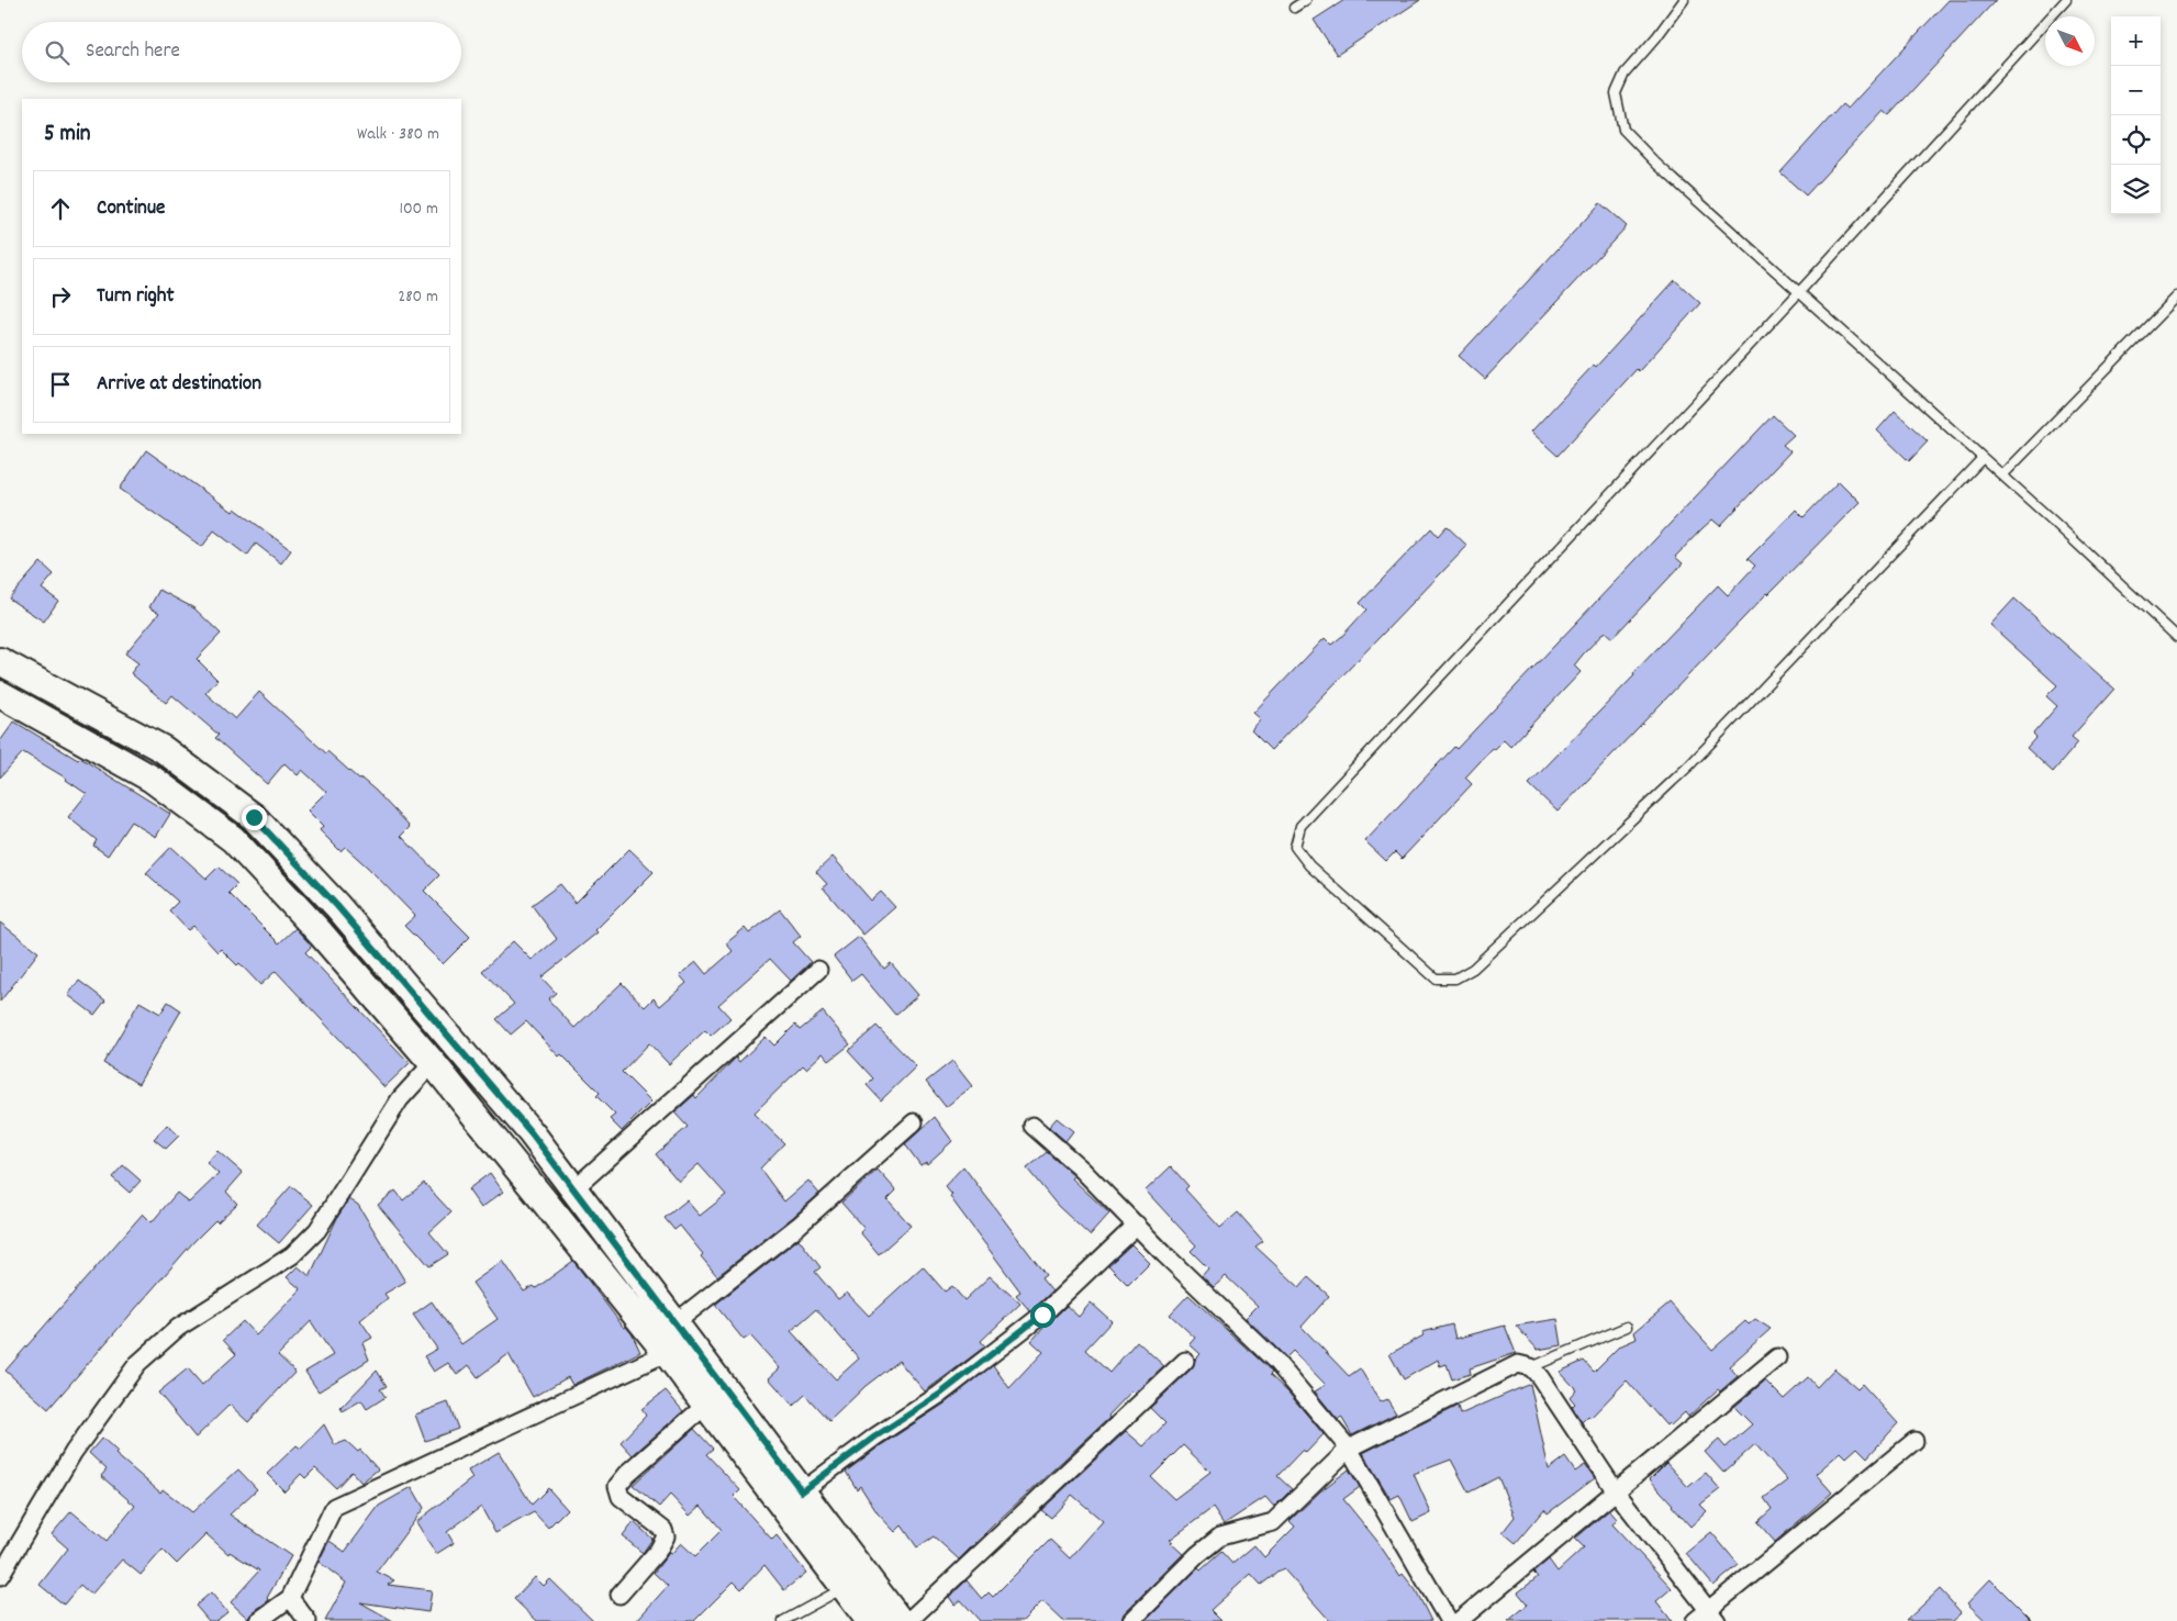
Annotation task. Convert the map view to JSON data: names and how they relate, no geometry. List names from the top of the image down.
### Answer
{
  "north": "bottom right",
  "page": {
    "map_buttons": ["+", "−"],
    "search": "Search here",
    "heading": ["5 min", "Walk · 380 m"],
    "list": [
      ["Continue", "100 m"],
      ["Turn right", "280 m"],
      "Arrive at destination"
    ]
  }
}
